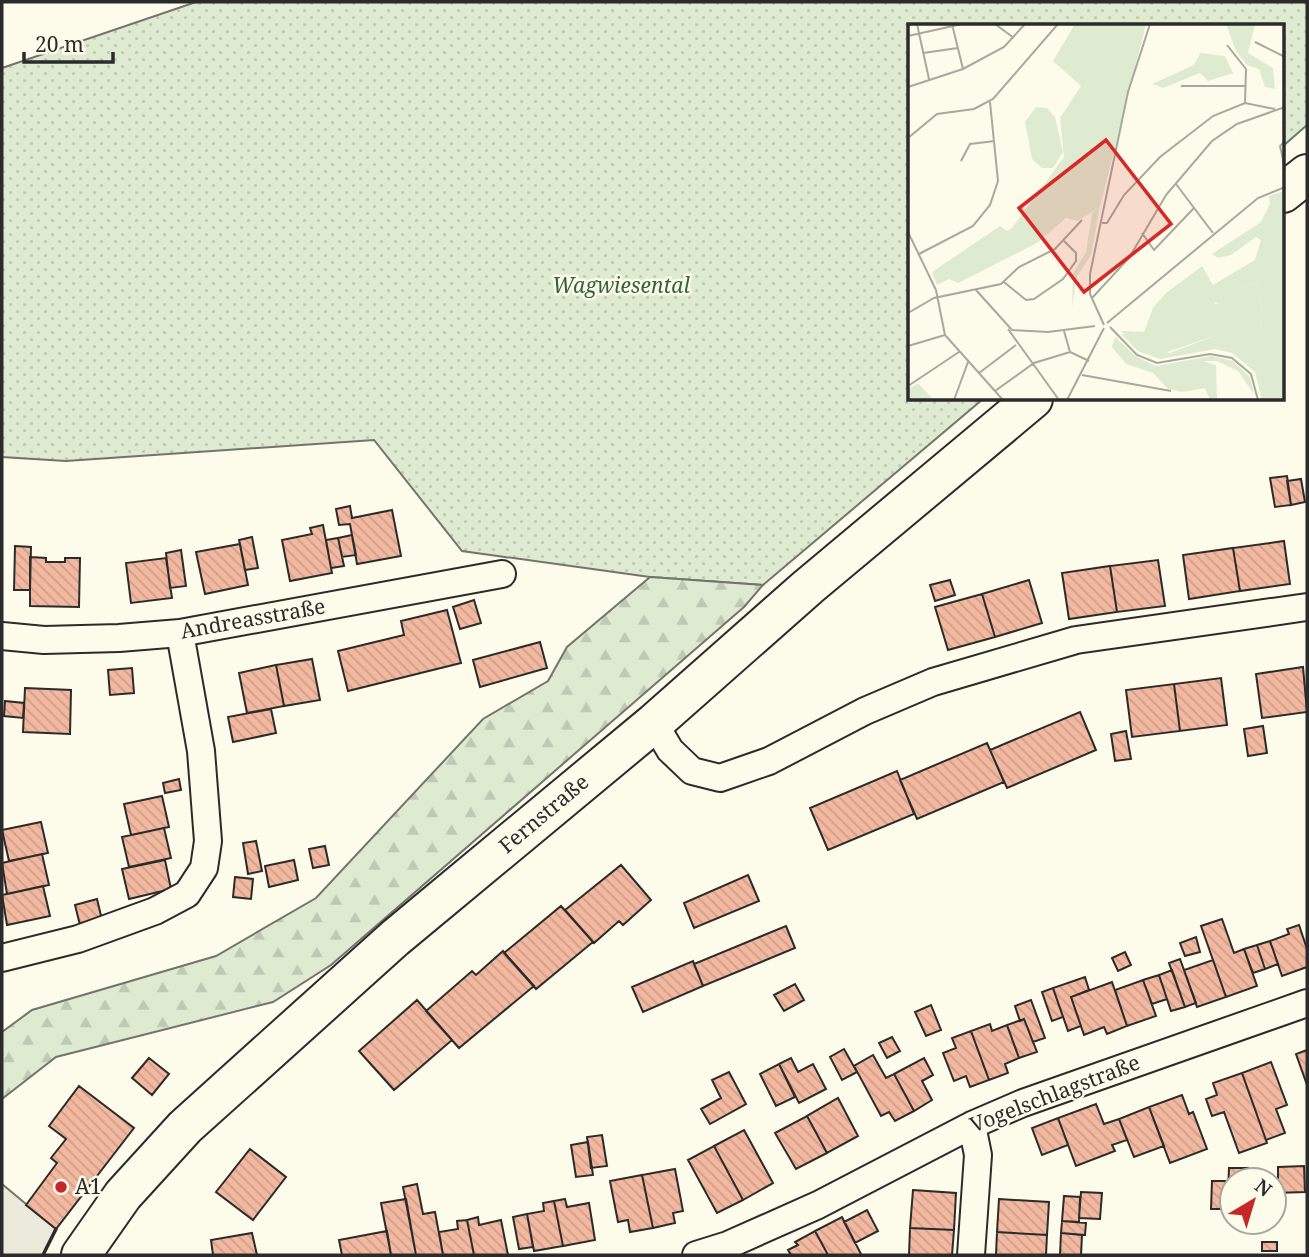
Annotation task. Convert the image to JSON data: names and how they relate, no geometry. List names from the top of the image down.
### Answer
{
  "streets": {
    "main road": ["Fernstraße"],
    "street": ["Andreasstraße", "Vogelschlagstraße"]
  },
  "parks": ["Wagwiesental"],
  "places": ["A1"],
  "scale_bar": "20 m",
  "north": "top right"
}
